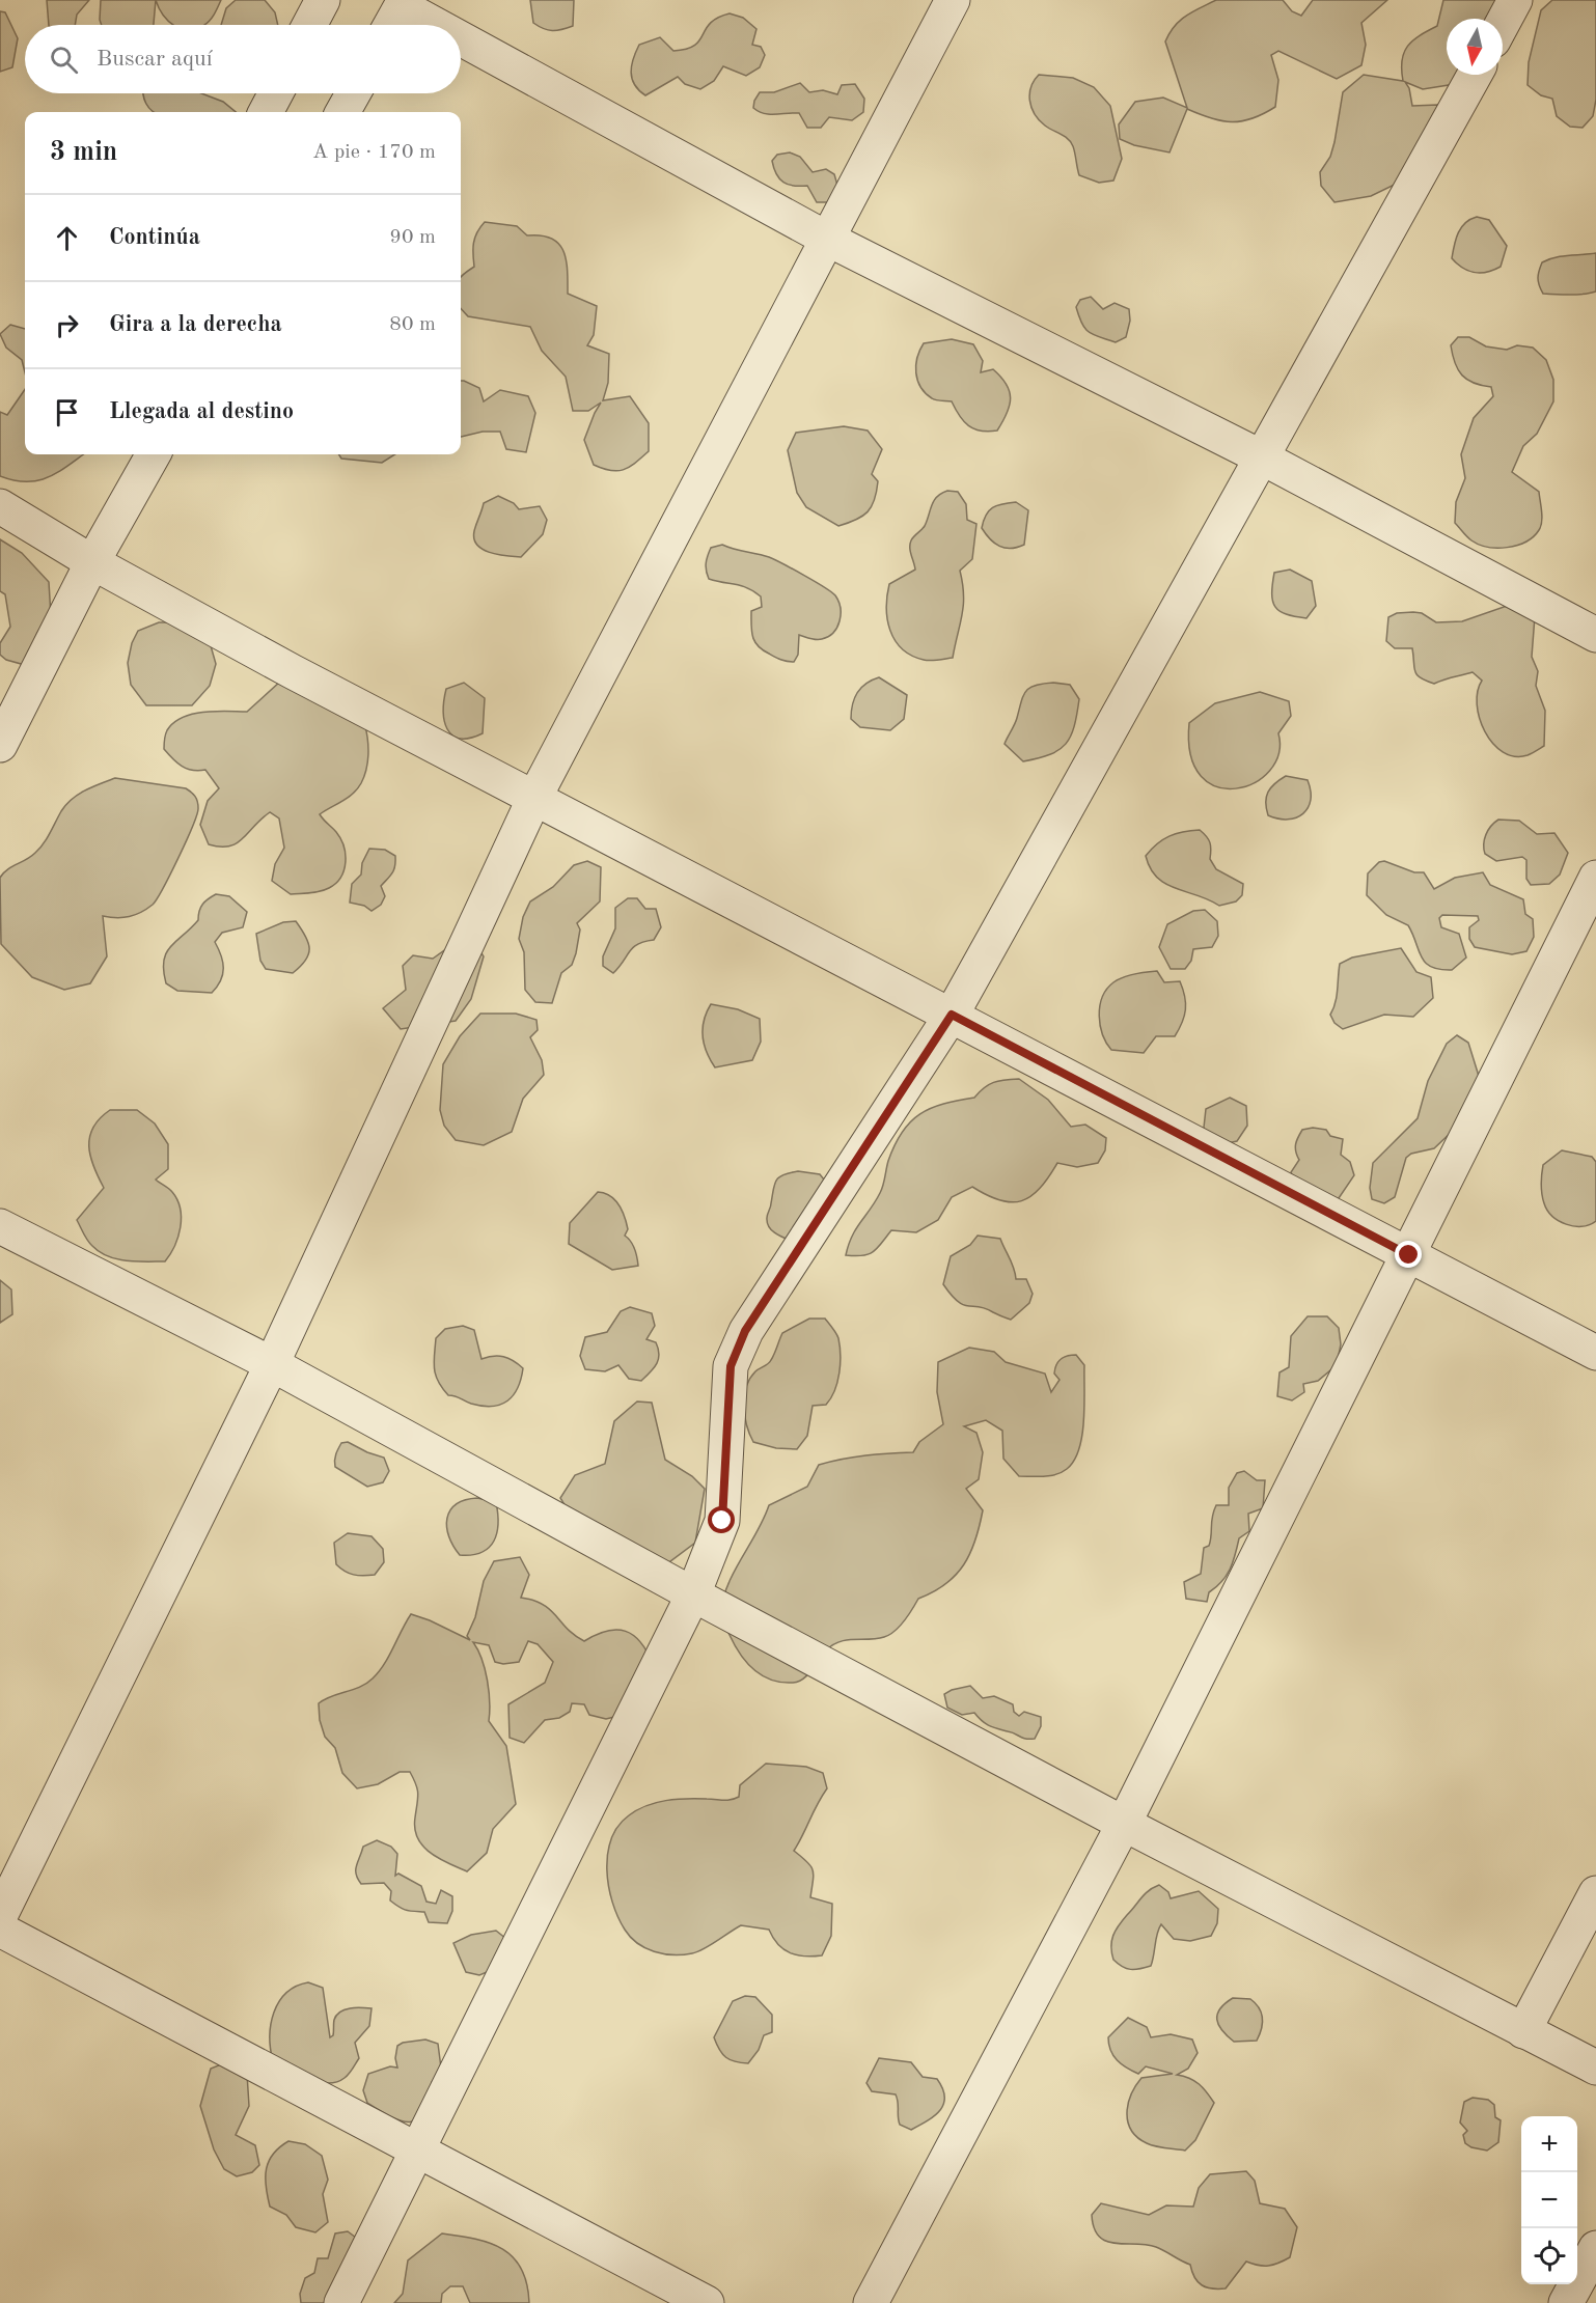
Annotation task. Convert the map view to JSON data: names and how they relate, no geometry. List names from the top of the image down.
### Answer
{
  "north": "bottom",
  "page": {
    "search": "Buscar aquí",
    "heading": ["3 min", "A pie · 170 m"],
    "list": [
      ["Continúa", "90 m"],
      ["Gira a la derecha", "80 m"],
      "Llegada al destino"
    ],
    "map_buttons": ["+", "−"]
  }
}
